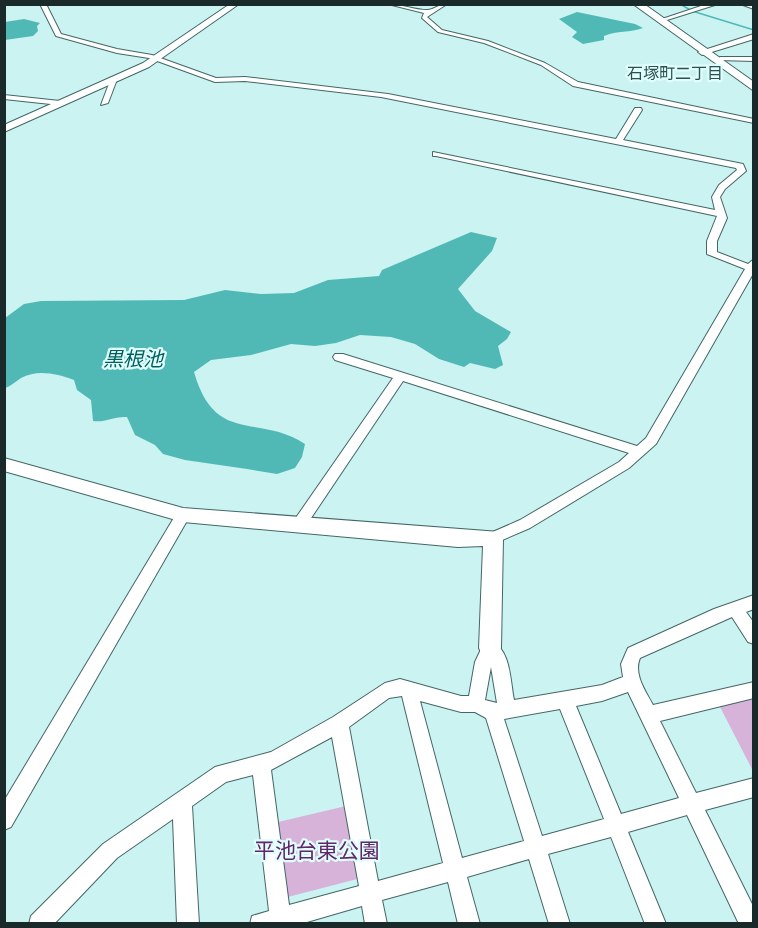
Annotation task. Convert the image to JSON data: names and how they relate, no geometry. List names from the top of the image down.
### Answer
{
  "districts": ["石塚町二丁目"],
  "water": ["黒根池"],
  "parks": ["平池台東公園"]
}
